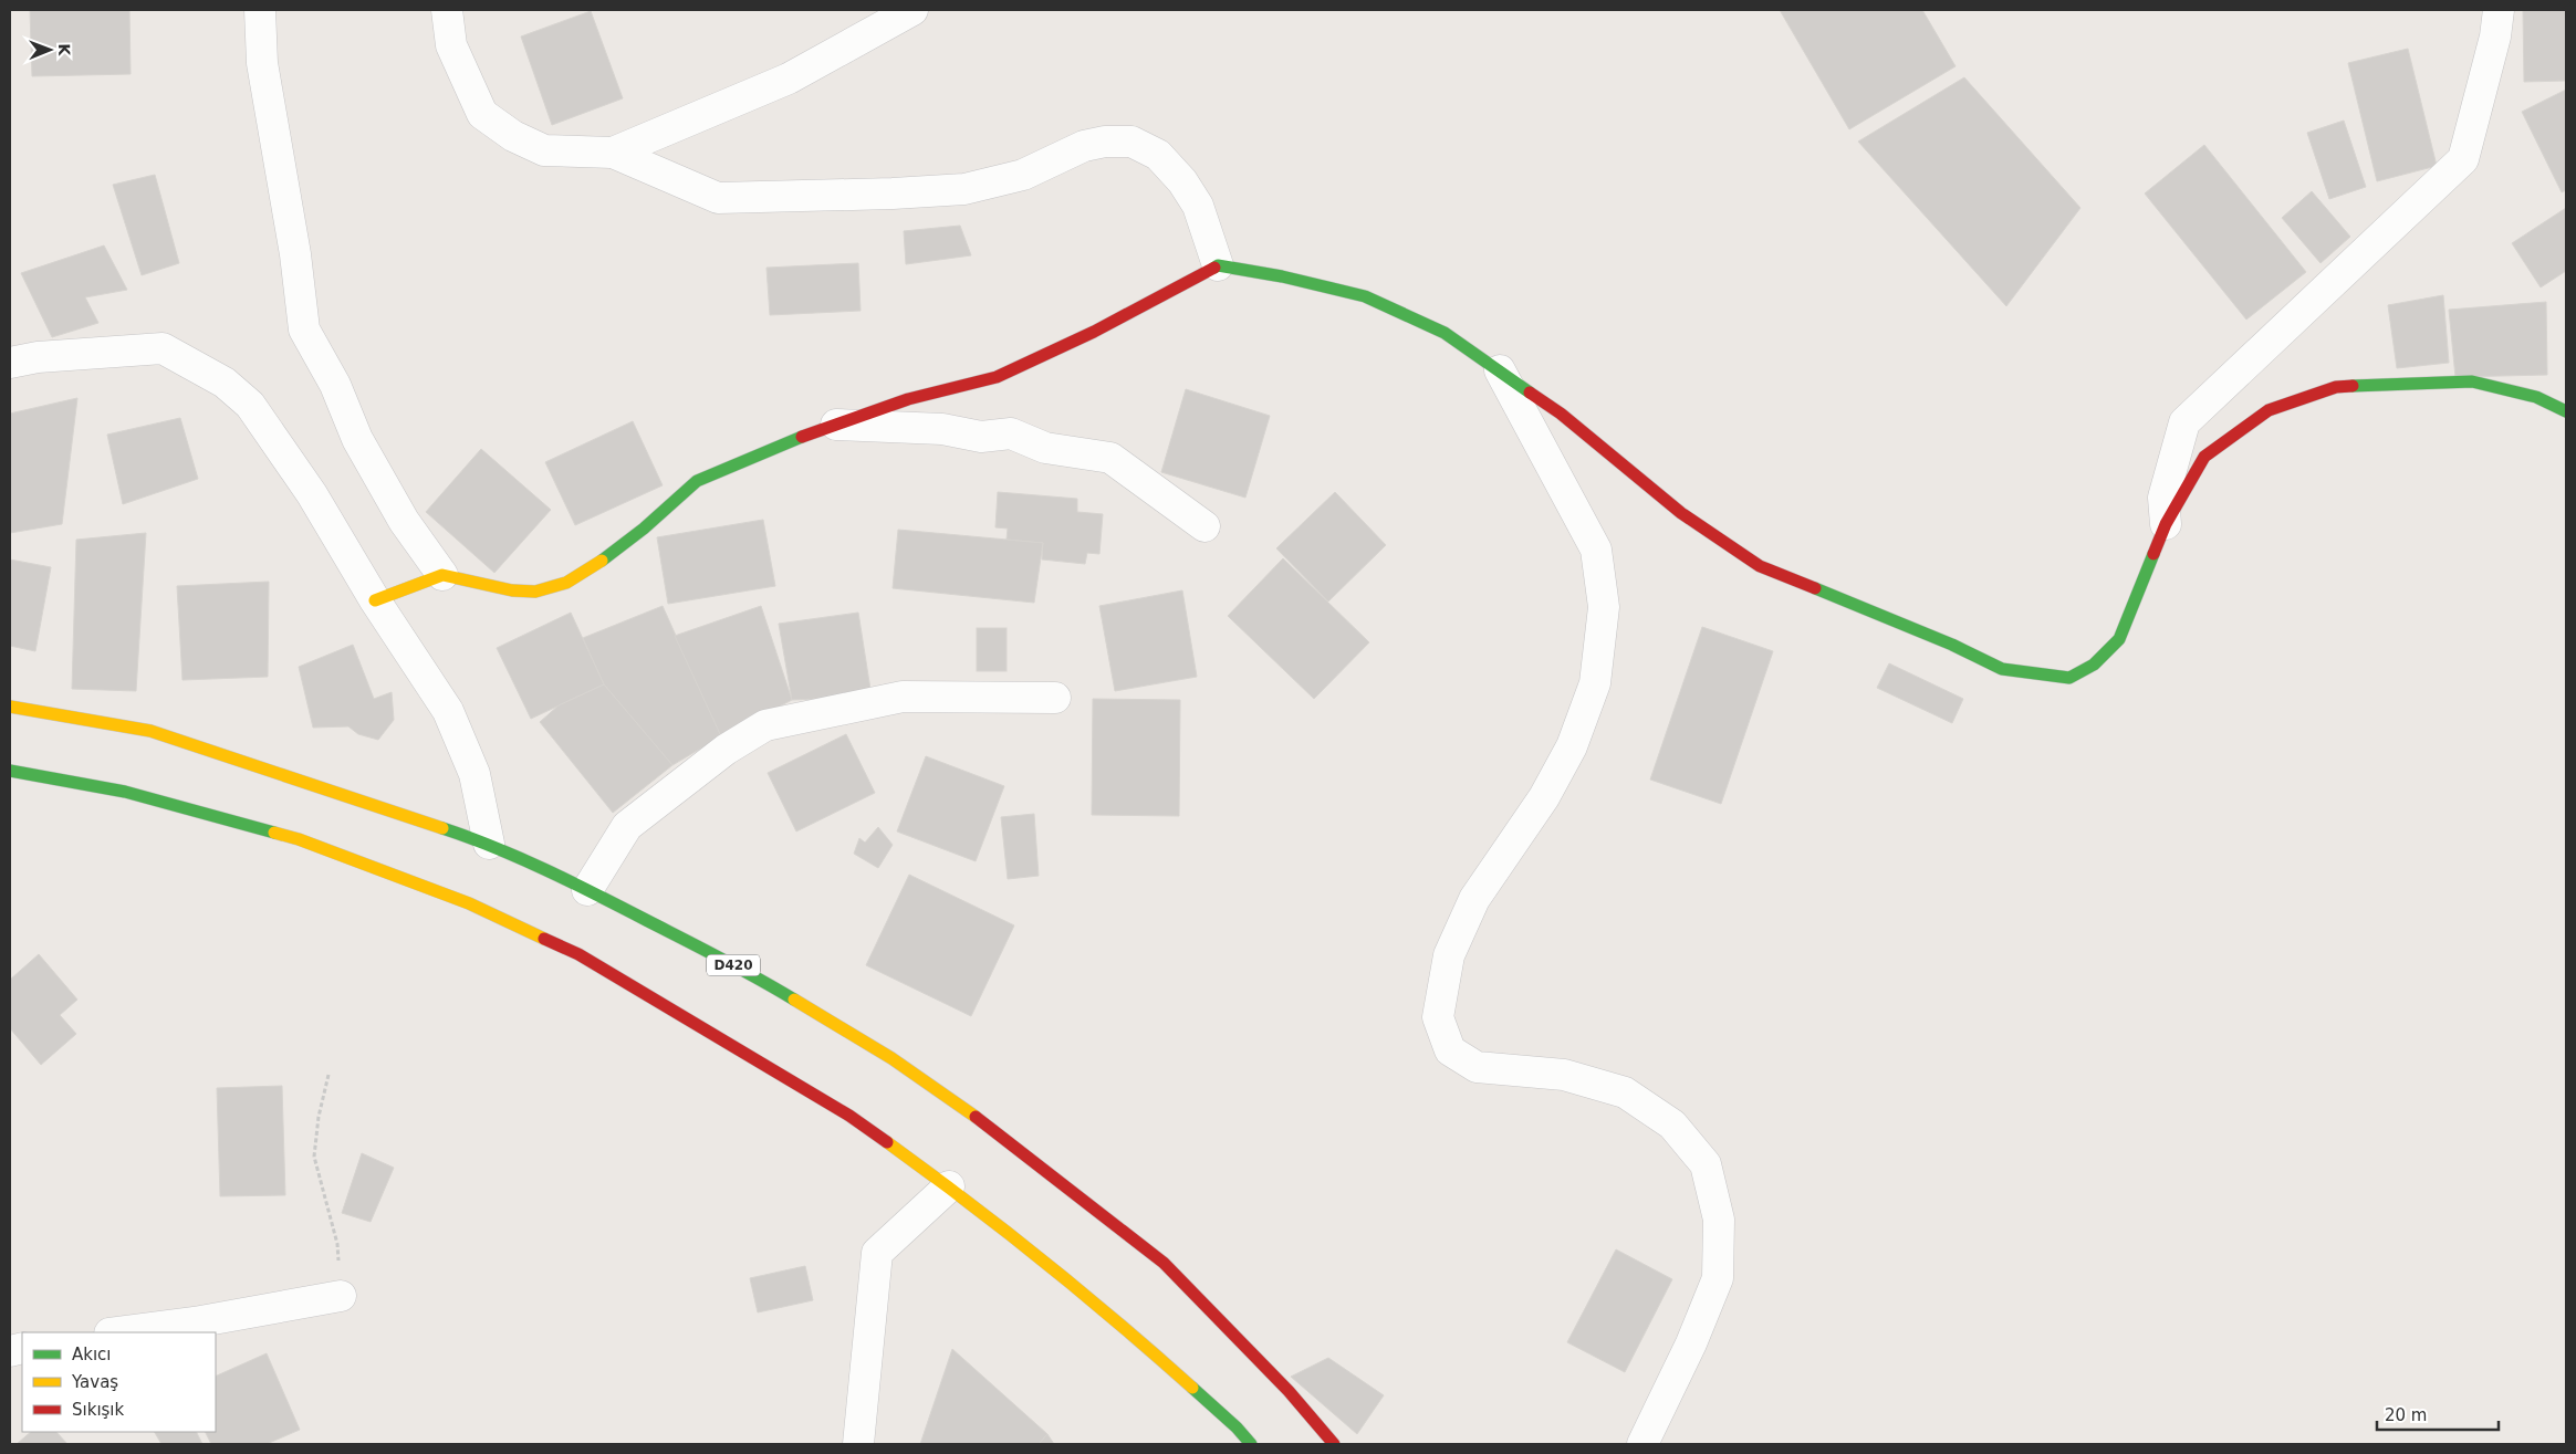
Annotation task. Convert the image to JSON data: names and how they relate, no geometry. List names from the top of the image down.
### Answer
{
  "streets": {
    "main road": ["D420"]
  },
  "legend": ["Akıcı", "Yavaş", "Sıkışık"],
  "scale_bar": "20 m",
  "north": "right"
}
